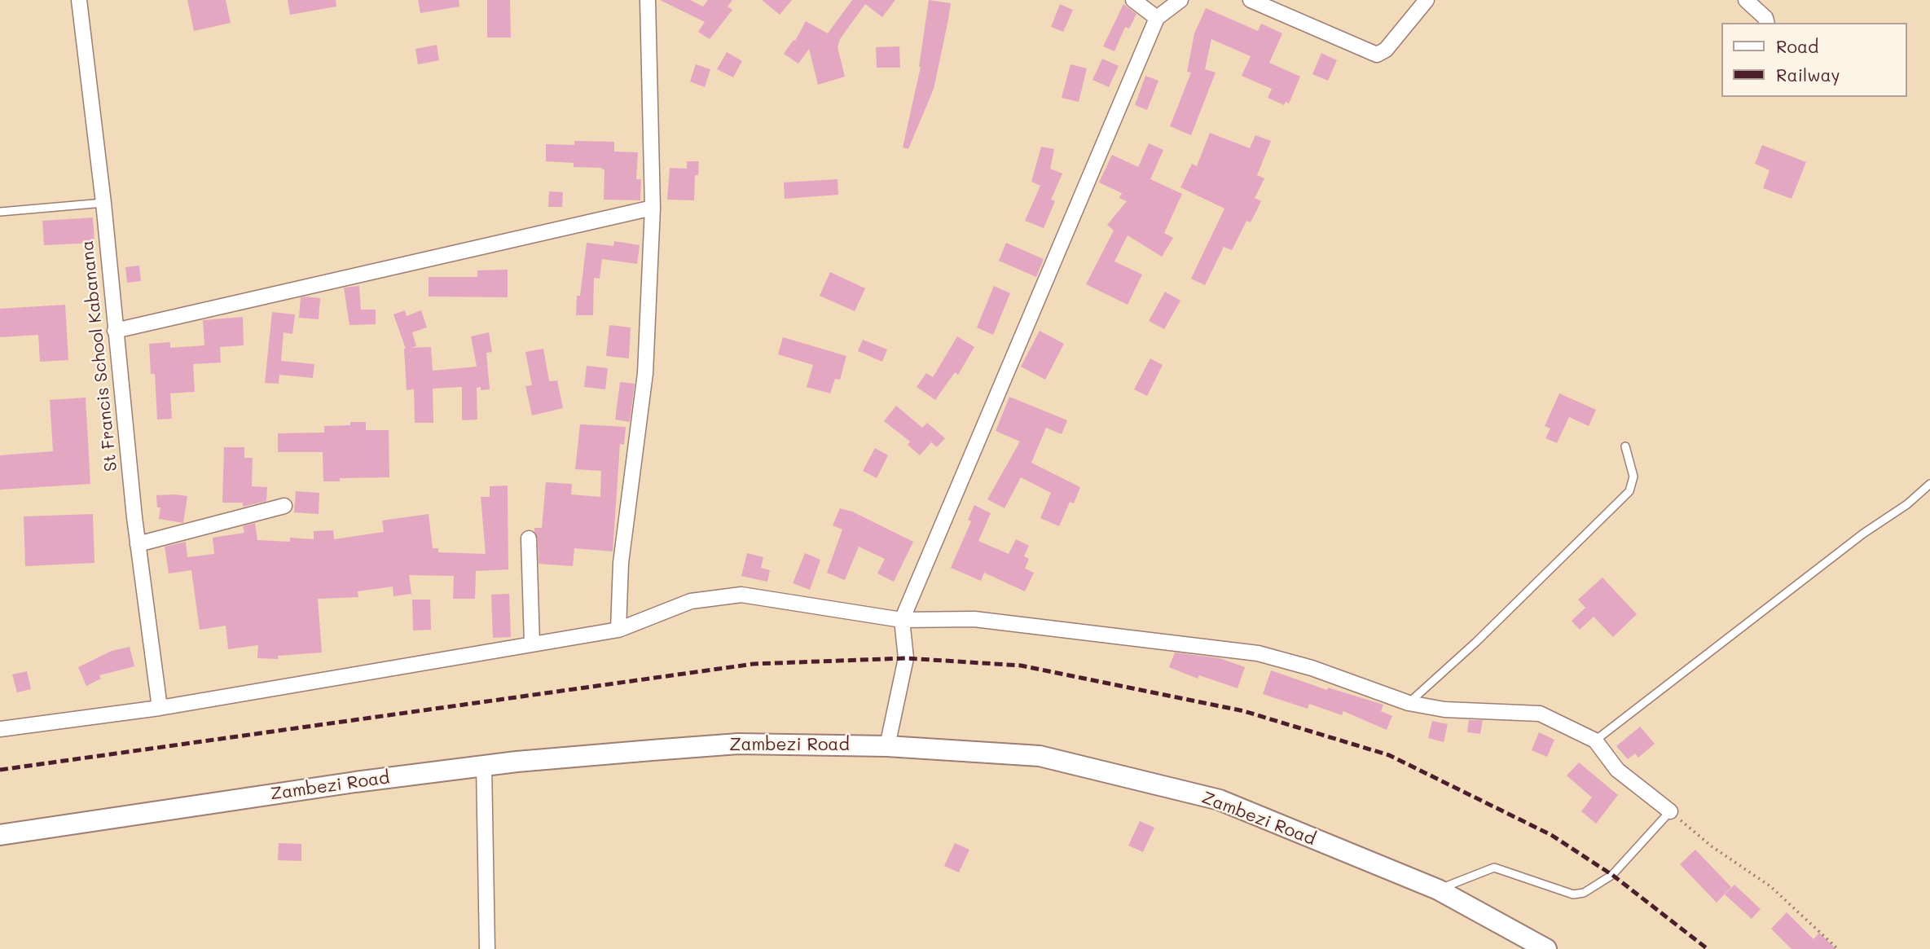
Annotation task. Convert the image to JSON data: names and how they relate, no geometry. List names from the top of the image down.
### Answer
{
  "streets": {
    "main road": ["Zambezi Road"],
    "street": ["St Francis School Kabanana"]
  },
  "legend": ["Road", "Railway"]
}
